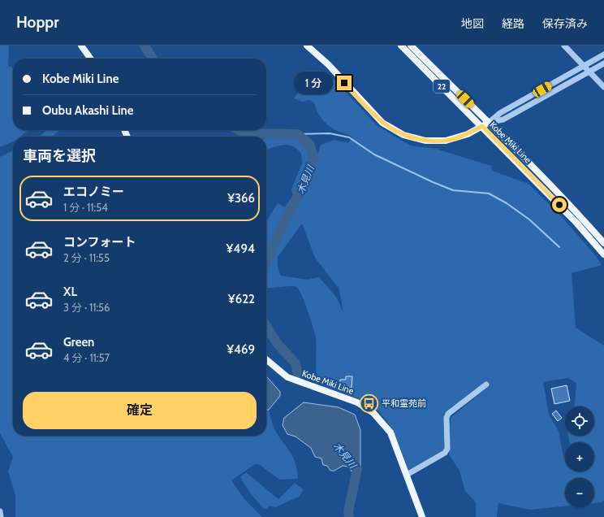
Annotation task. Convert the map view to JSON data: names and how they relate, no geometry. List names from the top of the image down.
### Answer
{
  "streets": {
    "main road": ["22", "Kobe Miki Line"]
  },
  "water": ["木見川"],
  "places": {
    "bus stop": ["平和霊苑前"]
  },
  "page": {
    "header": "Hoppr",
    "nav": ["地図", "経路", "保存済み"],
    "banner": ["Kobe Miki Line", "Oubu Akashi Line"],
    "bubble": "1 分",
    "heading": "車両を選択",
    "list": [
      {
        "name": "エコノミー",
        "note": "1 分 · 11:54",
        "value": "¥366"
      },
      {
        "name": "コンフォート",
        "note": "2 分 · 11:55",
        "value": "¥494"
      },
      {
        "name": "XL",
        "note": "3 分 · 11:56",
        "value": "¥622"
      },
      {
        "name": "Green",
        "note": "4 分 · 11:57",
        "value": "¥469"
      }
    ],
    "buttons": "確定",
    "map_buttons": ["+", "−"]
  }
}
